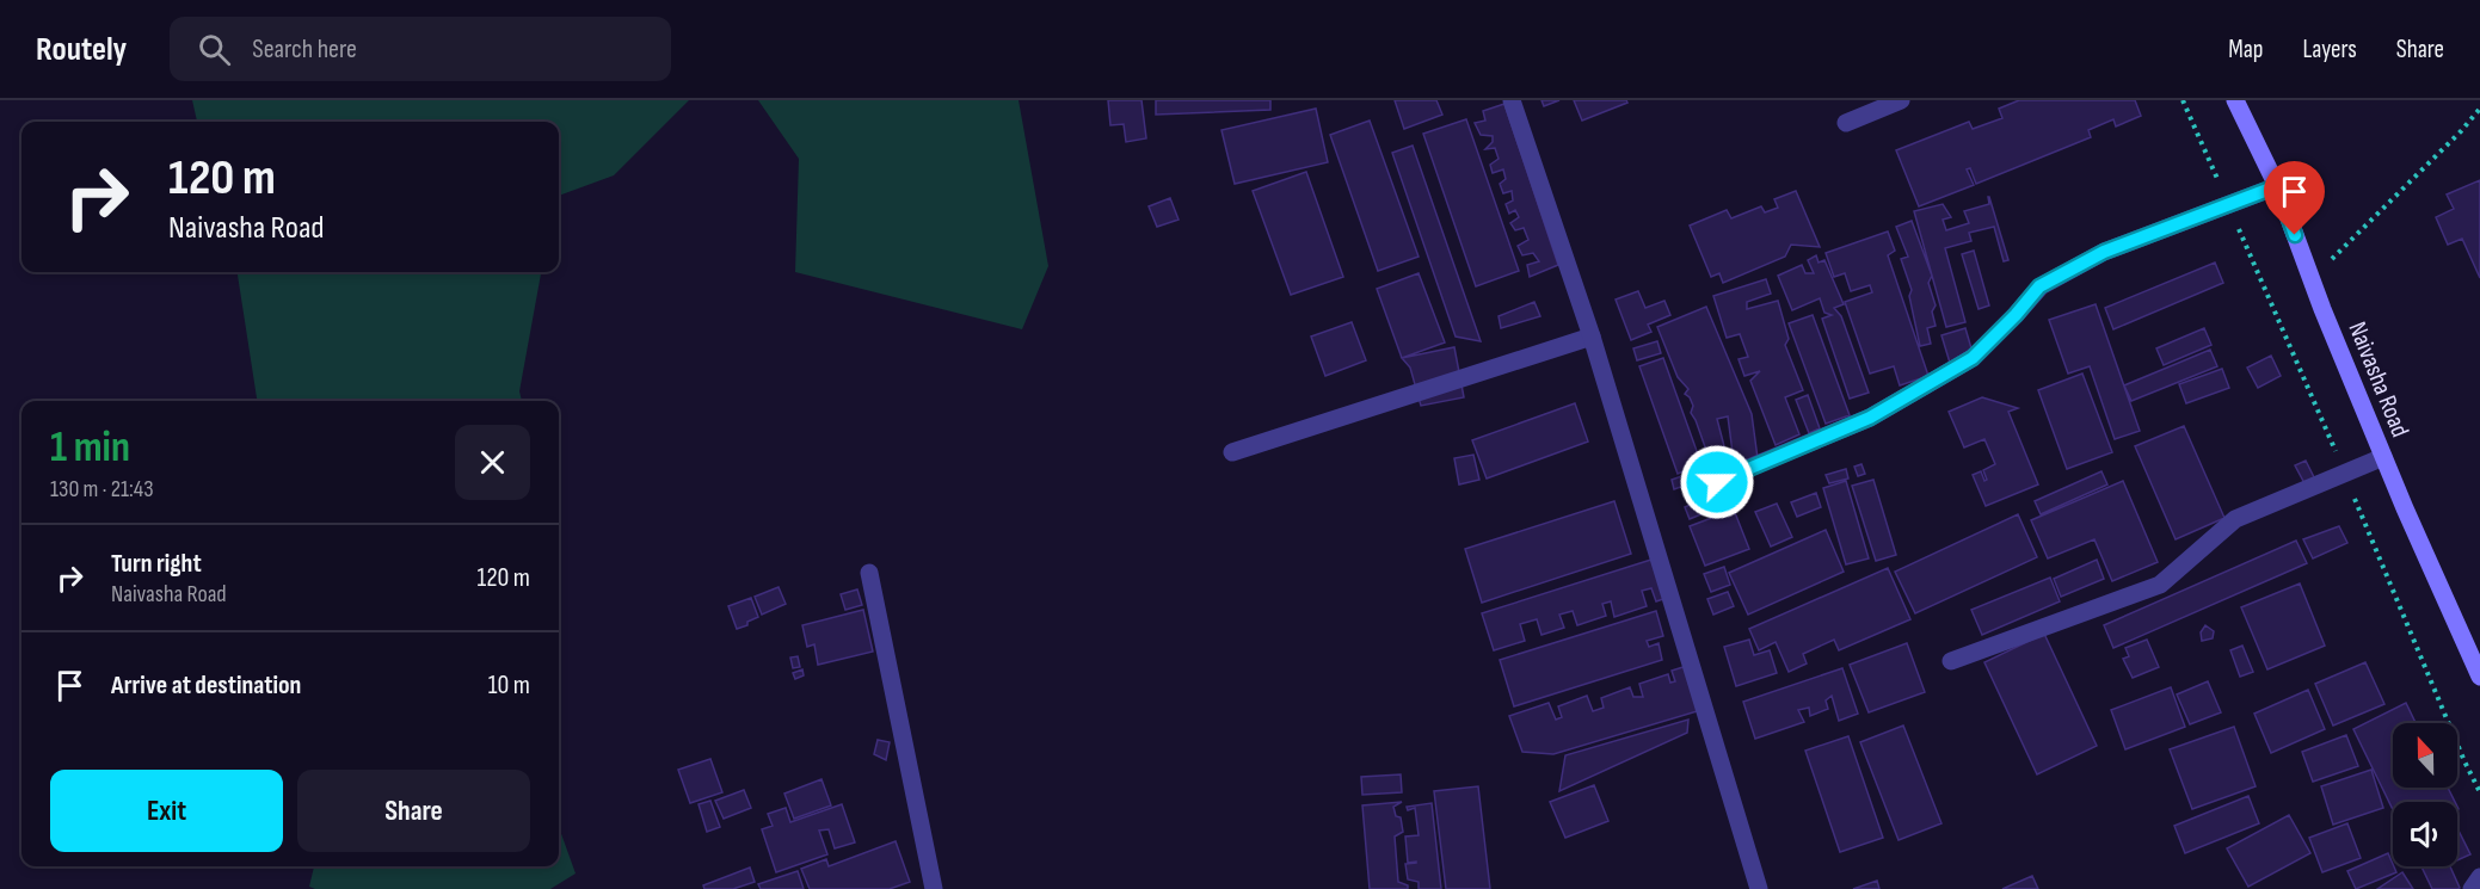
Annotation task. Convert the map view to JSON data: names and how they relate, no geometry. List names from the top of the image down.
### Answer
{
  "streets": {
    "main road": ["Naivasha Road"]
  },
  "north": "top",
  "page": {
    "header": "Routely",
    "search": "Search here",
    "nav": ["Map", "Layers", "Share"],
    "turn": ["120 m", "Naivasha Road"],
    "heading": ["1 min", "130 m · 21:43"],
    "list": [
      {
        "name": "Turn right",
        "note": "Naivasha Road",
        "value": "120 m"
      },
      {
        "name": "Arrive at destination",
        "value": "10 m"
      }
    ],
    "buttons": ["Exit", "Share"]
  }
}
